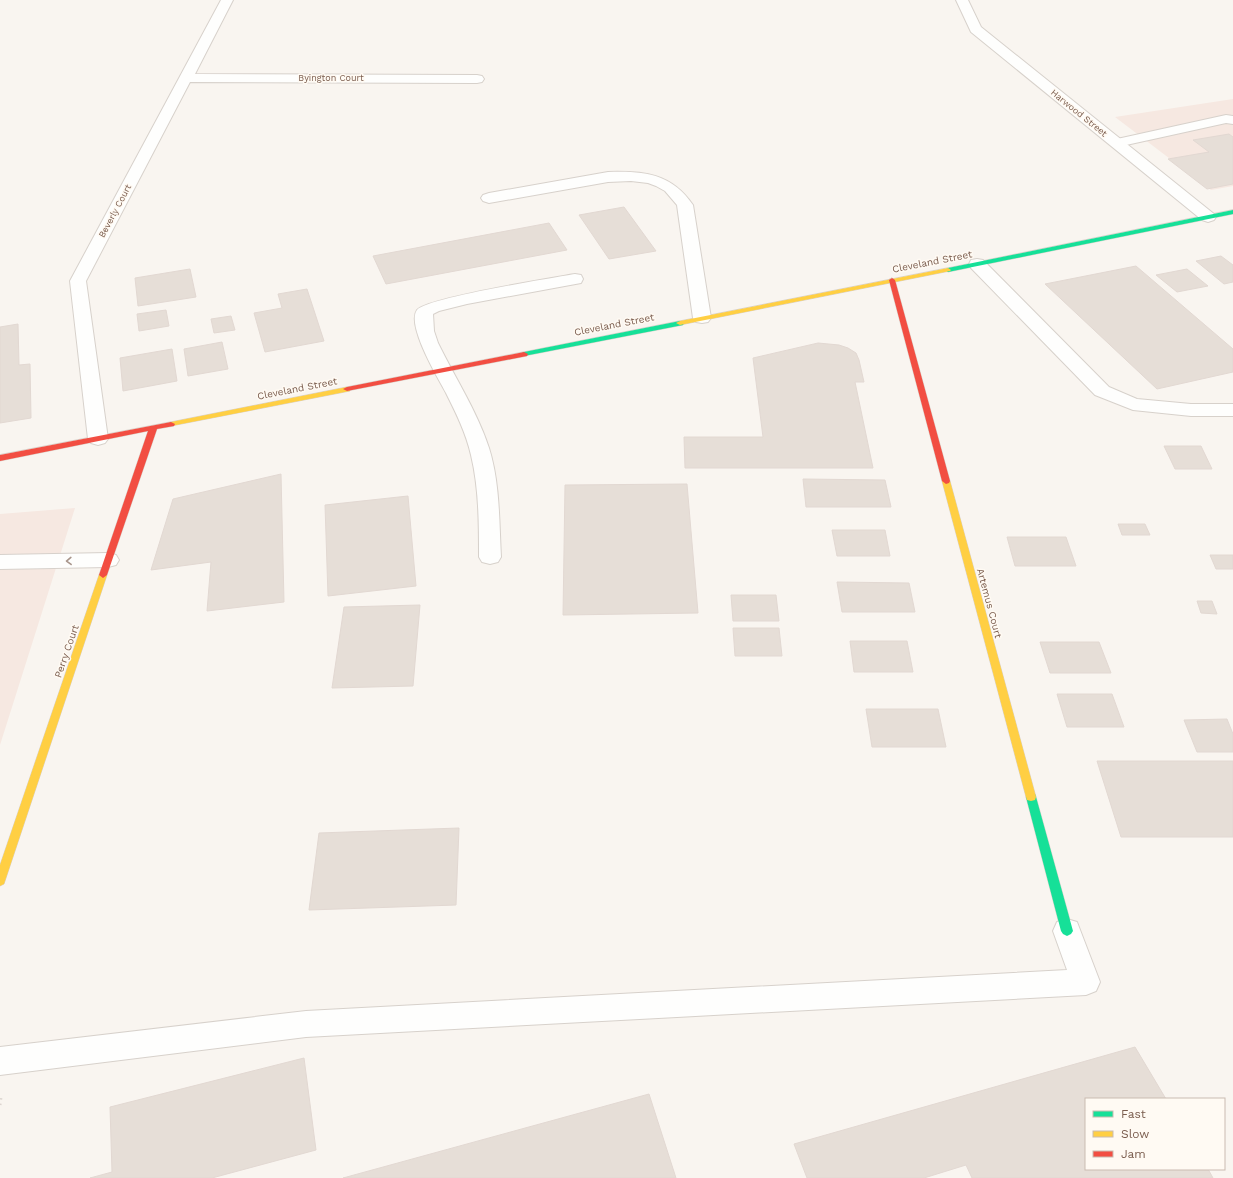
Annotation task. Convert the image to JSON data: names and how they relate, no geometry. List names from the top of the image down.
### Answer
{
  "streets": {
    "main road": ["Cleveland Street", "Artemus Court", "Perry Court"],
    "street": ["Byington Court", "Harwood Street", "Beverly Court"]
  },
  "crossings": [
    ["Byington Court", "Beverly Court"],
    ["Harwood Street", "Cleveland Street"],
    ["Beverly Court", "Cleveland Street"],
    ["Cleveland Street", "Artemus Court"],
    ["Cleveland Street", "Perry Court"]
  ],
  "legend": ["Fast", "Slow", "Jam"]
}
